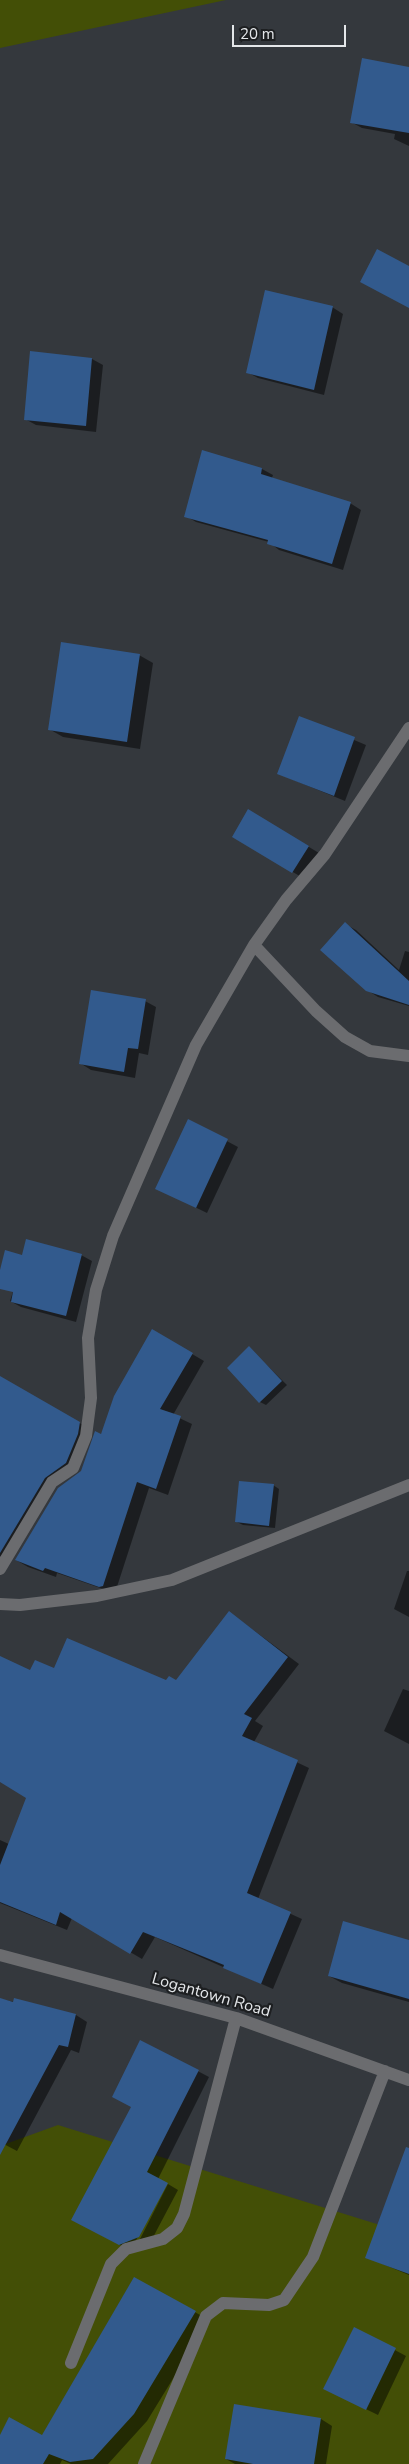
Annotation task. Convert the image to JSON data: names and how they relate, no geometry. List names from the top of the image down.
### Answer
{
  "streets": {
    "street": ["Logantown Road"]
  },
  "scale_bar": "20 m"
}
